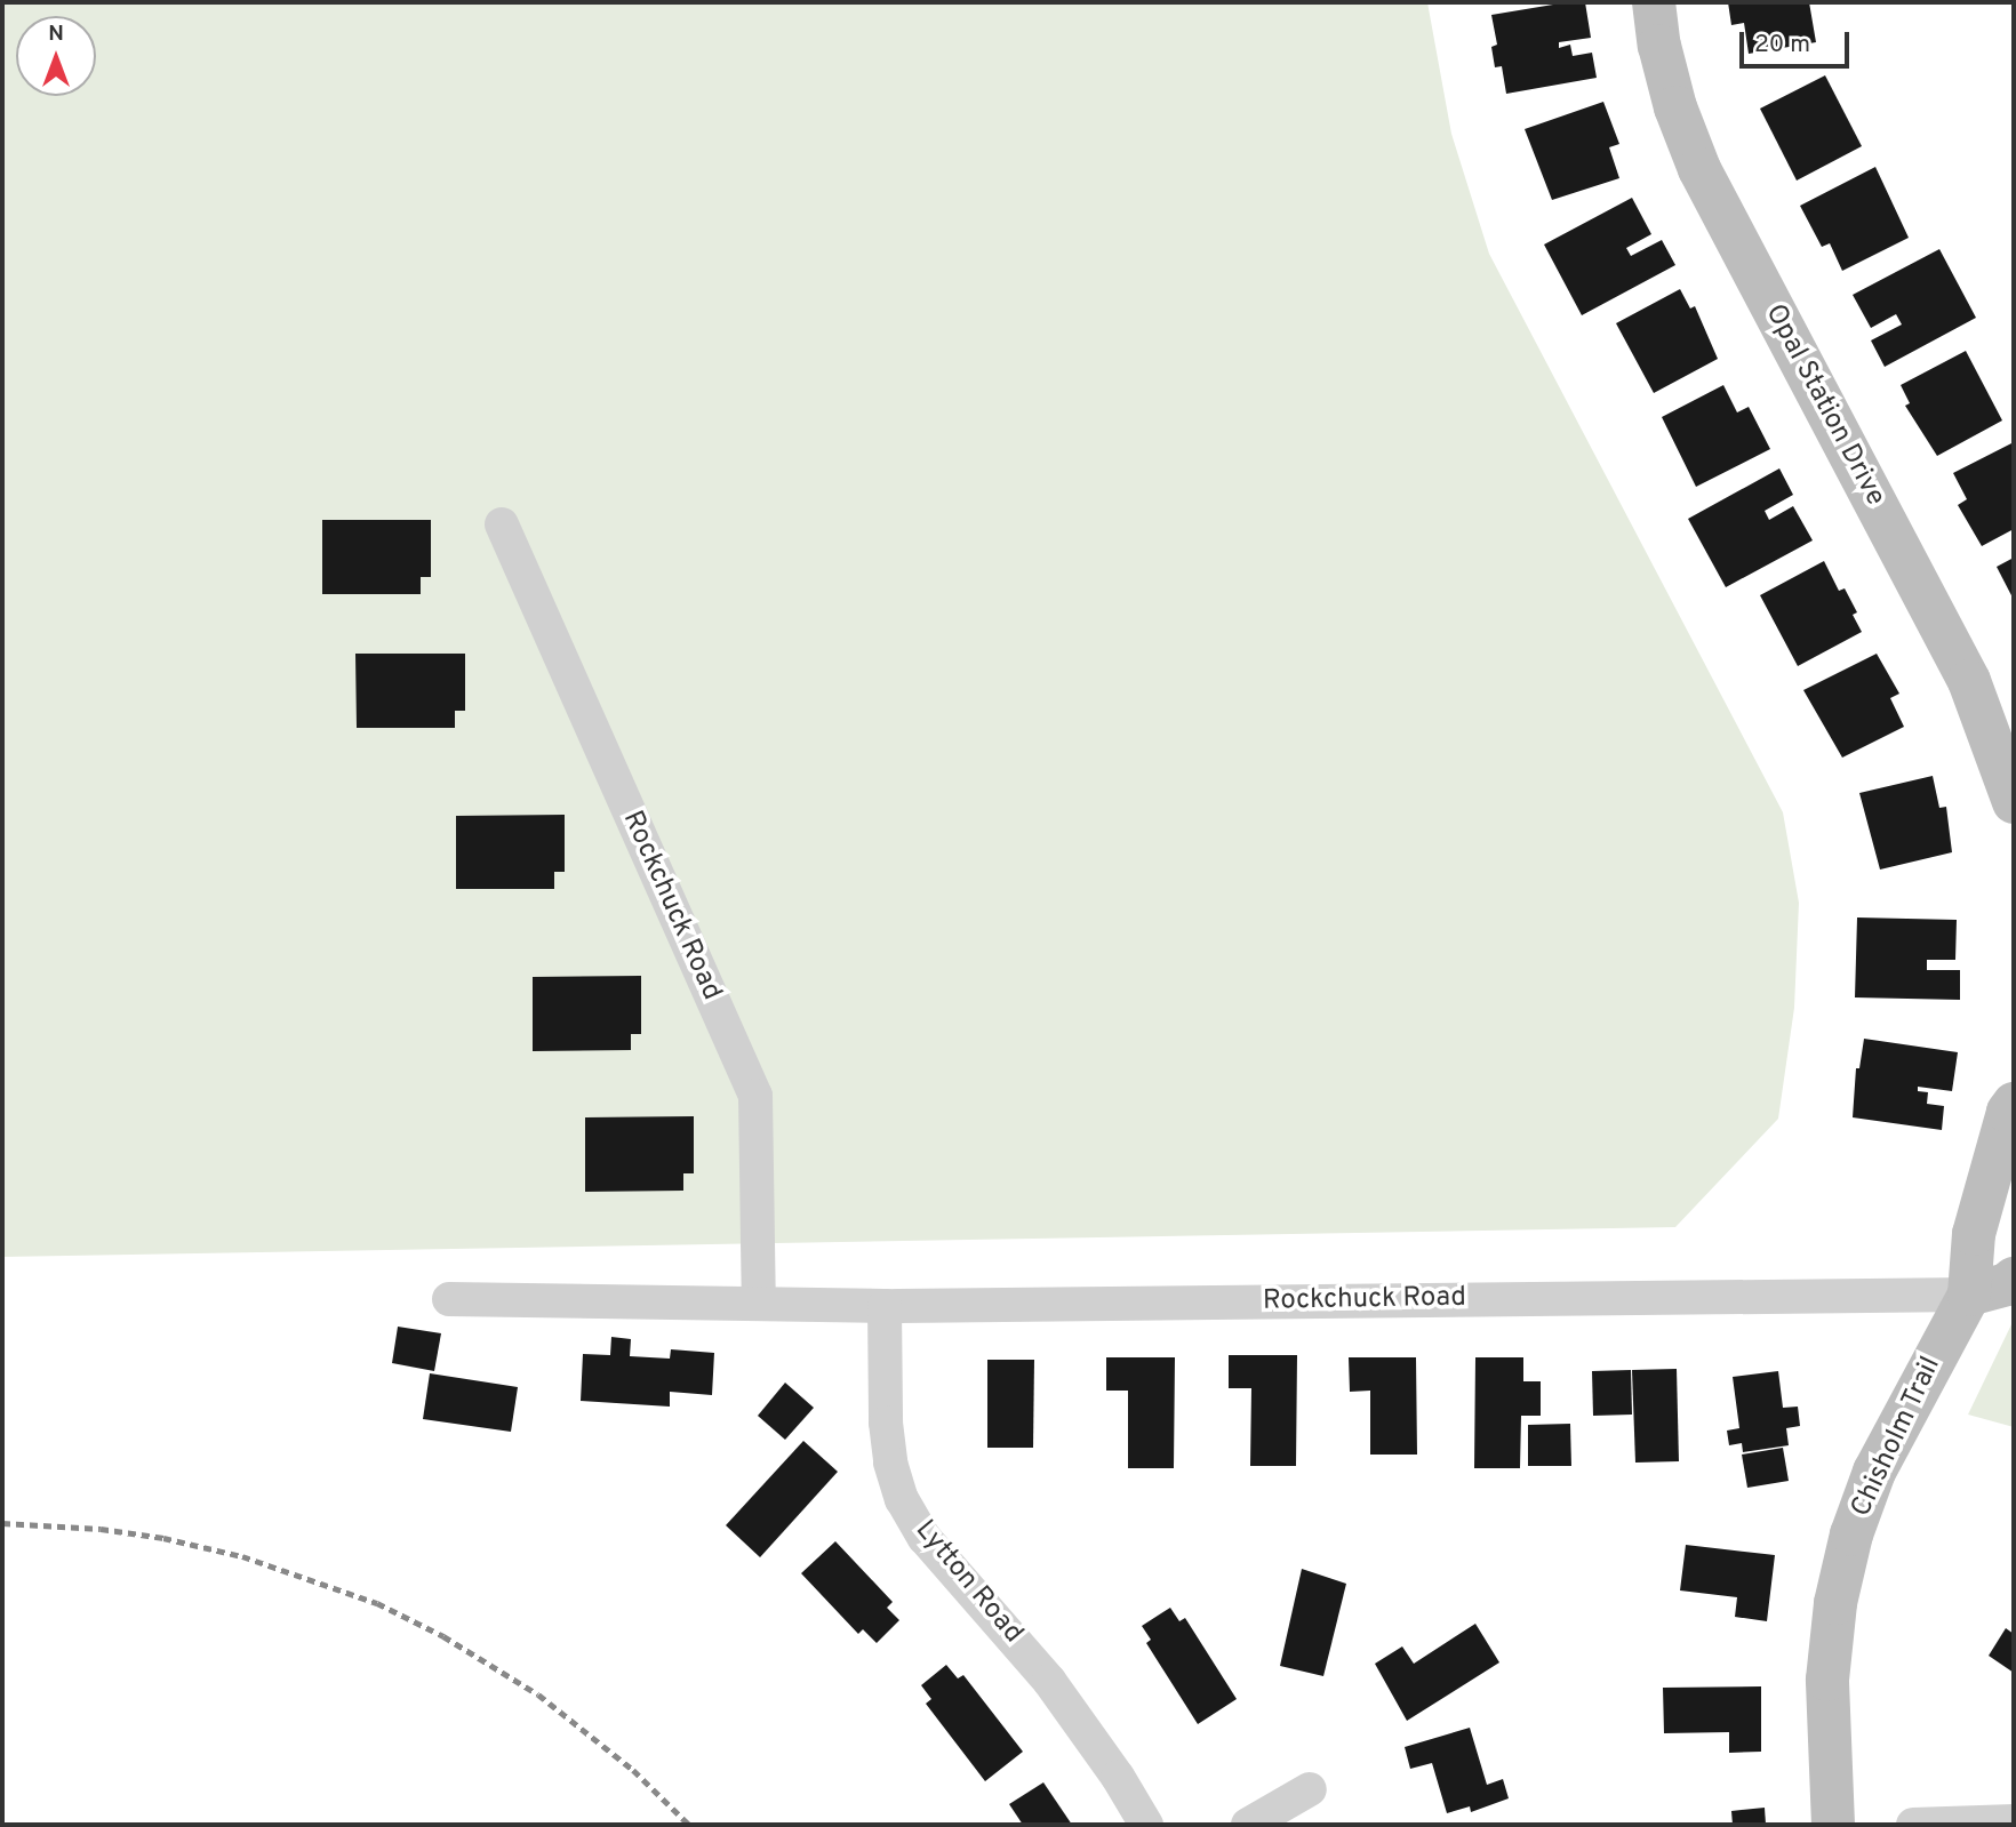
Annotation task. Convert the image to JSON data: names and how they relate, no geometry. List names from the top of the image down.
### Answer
{
  "streets": {
    "street": [
      "Opal Station Drive",
      "Rockchuck Road",
      "Chisholm Trail",
      "Lytton Road"
    ]
  },
  "crossings": [
    ["Rockchuck Road", "Chisholm Trail"],
    ["Rockchuck Road", "Lytton Road"]
  ],
  "scale_bar": "20 m",
  "north": "top"
}
